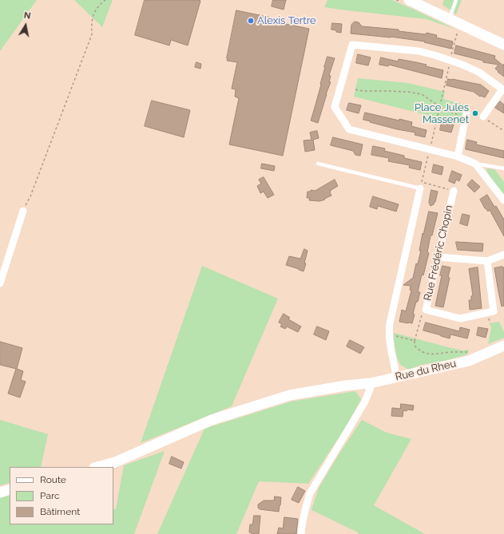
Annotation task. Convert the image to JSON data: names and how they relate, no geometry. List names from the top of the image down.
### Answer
{
  "streets": {
    "street": ["Rue Frédéric Chopin", "Rue du Rheu"]
  },
  "places": ["Alexis Tertre", "Place Jules Massenet"],
  "legend": ["Route", "Parc", "Bâtiment"],
  "north": "top"
}
